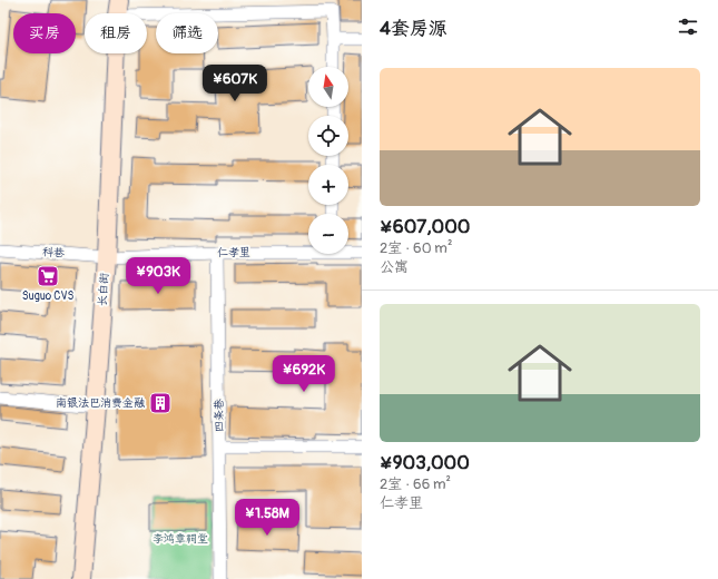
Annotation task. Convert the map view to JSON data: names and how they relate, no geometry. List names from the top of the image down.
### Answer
{
  "streets": {
    "street": [
      "科巷",
      "仁孝里",
      "长白街",
      "四条巷"
    ]
  },
  "crossings": [
    ["科巷", "仁孝里"],
    ["科巷", "长白街"],
    ["仁孝里", "长白街"],
    ["仁孝里", "四条巷"]
  ],
  "parks": ["李鸿章祠堂"],
  "places": {
    "supermarket": ["Suguo CVS"],
    "building": ["南银法巴消费金融"]
  },
  "north": "top",
  "page": {
    "heading": "4套房源",
    "chip": ["买房", "租房", "筛选"],
    "list": [
      {
        "name": "¥607,000",
        "note": "2室 · 60 m² · 公寓"
      },
      {
        "name": "¥903,000",
        "note": "2室 · 66 m² · 仁孝里"
      }
    ],
    "price": [
      "¥607K",
      "¥903K",
      "¥692K",
      "¥1.58M"
    ],
    "map_buttons": ["+", "−"]
  }
}
